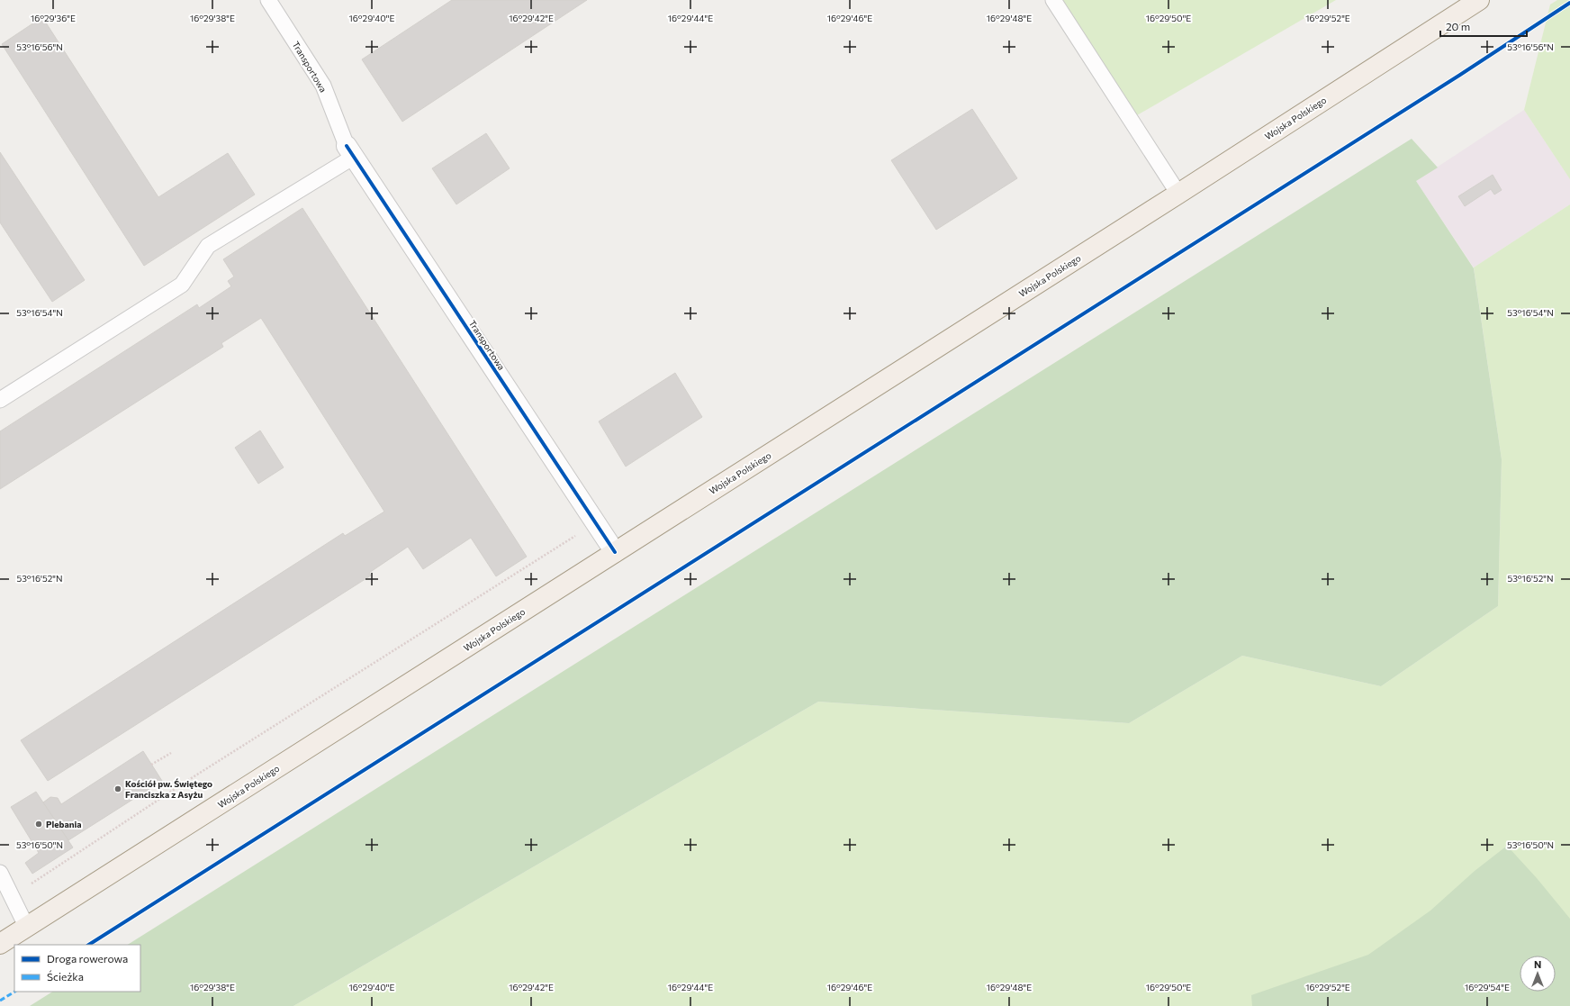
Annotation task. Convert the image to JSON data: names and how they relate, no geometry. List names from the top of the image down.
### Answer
{
  "streets": {
    "main road": ["Wojska Polskiego"],
    "street": ["Transportowa"]
  },
  "crossings": [
    ["Transportowa", "Wojska Polskiego"]
  ],
  "places": ["Kościół pw. Świętego Franciszka z Asyżu", "Plebania"],
  "legend": ["Droga rowerowa", "Ścieżka"],
  "scale_bar": "20 m",
  "north": "top",
  "coordinates": [
    "16°29'36\"E",
    "16°29'38\"E",
    "16°29'40\"E",
    "16°29'42\"E",
    "16°29'44\"E",
    "16°29'46\"E",
    "16°29'48\"E",
    "16°29'50\"E",
    "16°29'52\"E",
    "53°16'56\"N",
    "53°16'54\"N",
    "53°16'52\"N",
    "53°16'50\"N",
    "16°29'54\"E"
  ]
}
